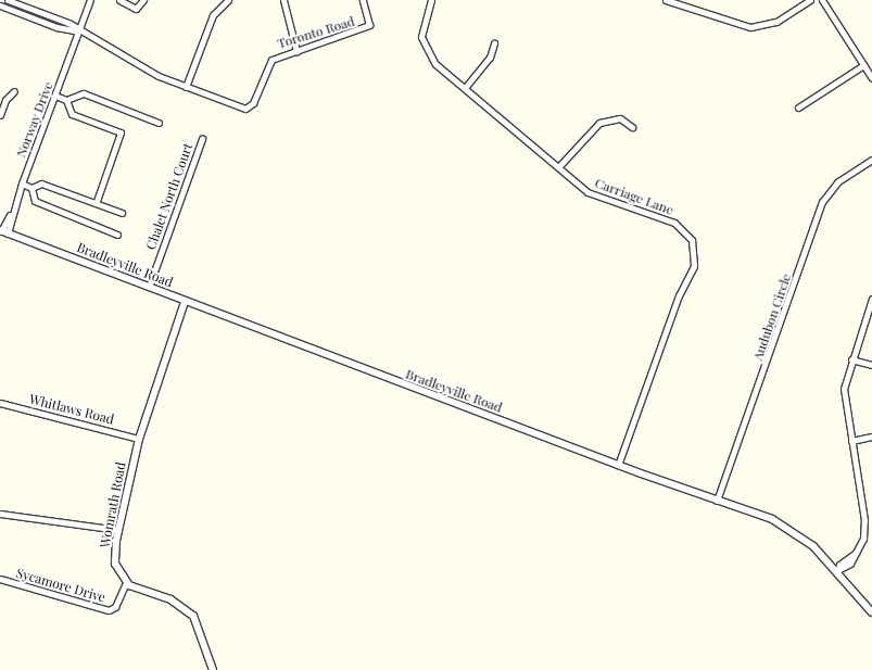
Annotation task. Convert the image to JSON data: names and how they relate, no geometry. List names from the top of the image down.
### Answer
{
  "streets": {
    "street": [
      "Toronto Road",
      "Norway Drive",
      "Chalet North Court",
      "Carriage Lane",
      "Bradleyville Road",
      "Audubon Circle",
      "Whitlaws Road",
      "Womrath Road",
      "Sycamore Drive"
    ]
  },
  "crossings": [
    ["Norway Drive", "Bradleyville Road"],
    ["Chalet North Court", "Bradleyville Road"],
    ["Carriage Lane", "Bradleyville Road"],
    ["Bradleyville Road", "Audubon Circle"],
    ["Bradleyville Road", "Womrath Road"],
    ["Whitlaws Road", "Womrath Road"],
    ["Womrath Road", "Sycamore Drive"]
  ]
}
